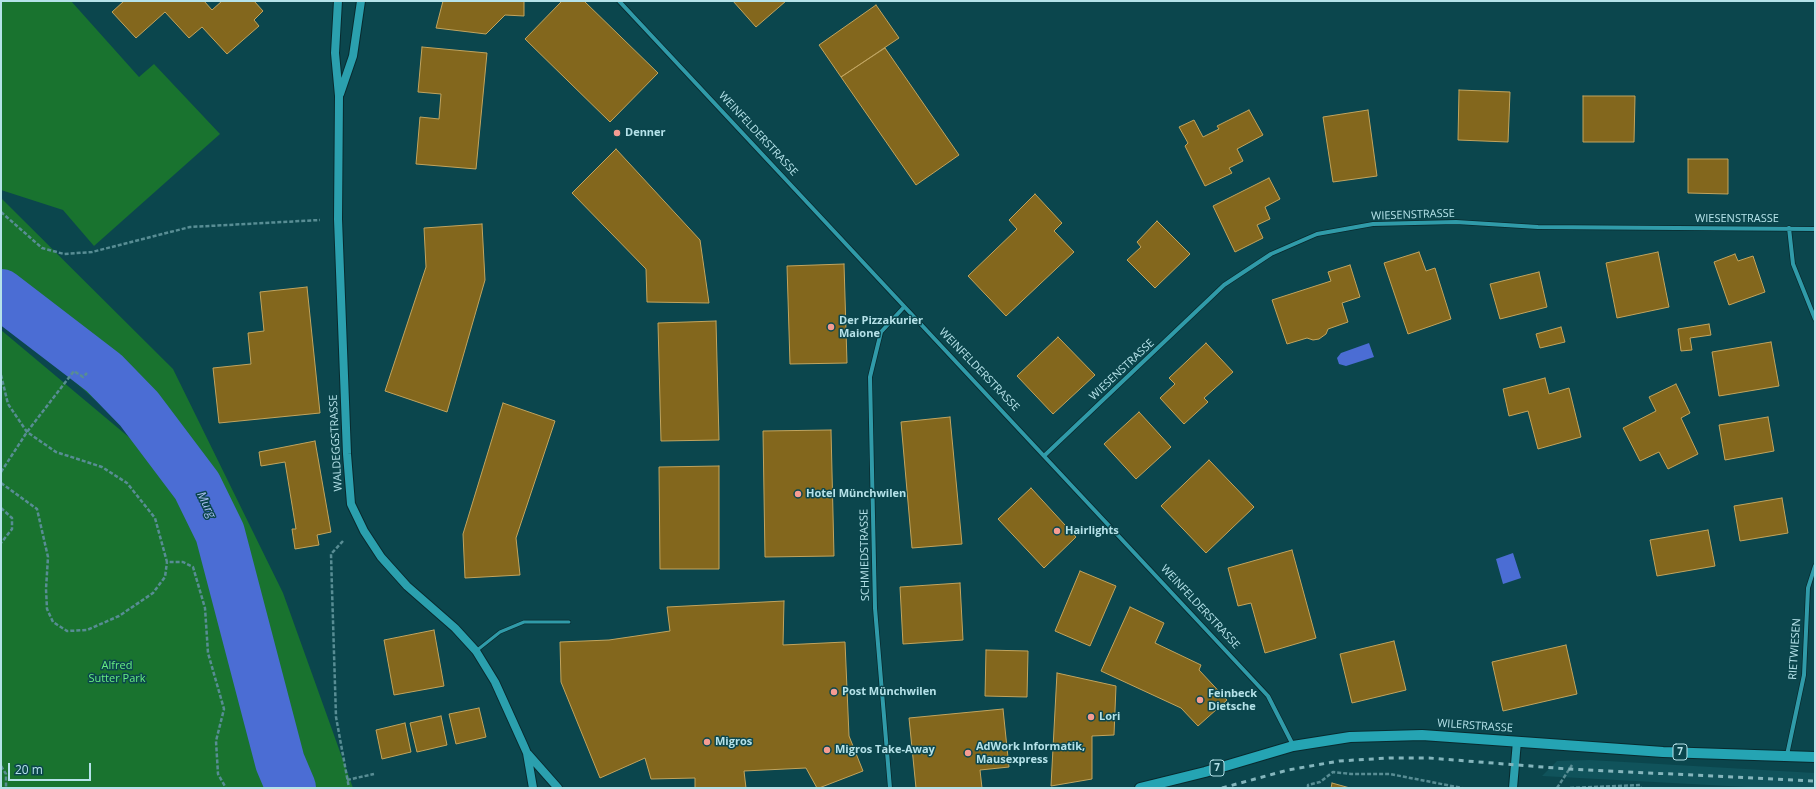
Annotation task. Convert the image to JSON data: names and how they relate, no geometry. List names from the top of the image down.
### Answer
{
  "streets": {
    "main road": ["WALDEGGSTRASSE", "WILERSTRASSE", "7"],
    "street": [
      "WEINFELDERSTRASSE",
      "WIESENSTRASSE",
      "SCHMIEDSTRASSE",
      "RIETWIESEN"
    ]
  },
  "crossings": [
    ["WEINFELDERSTRASSE", "WIESENSTRASSE"],
    ["WEINFELDERSTRASSE", "SCHMIEDSTRASSE"],
    ["WEINFELDERSTRASSE", "WILERSTRASSE"],
    ["RIETWIESEN", "WILERSTRASSE"]
  ],
  "water": ["Murg"],
  "parks": ["Alfred Sutter Park"],
  "places": [
    "Denner",
    "Der Pizzakurier Maione",
    "Hotel Münchwilen",
    "Hairlights",
    "Post Münchwilen",
    "Feinbeck Dietsche",
    "Lori",
    "Migros",
    "Migros Take-Away",
    "AdWork Informatik, Mausexpress"
  ],
  "scale_bar": "20 m"
}
